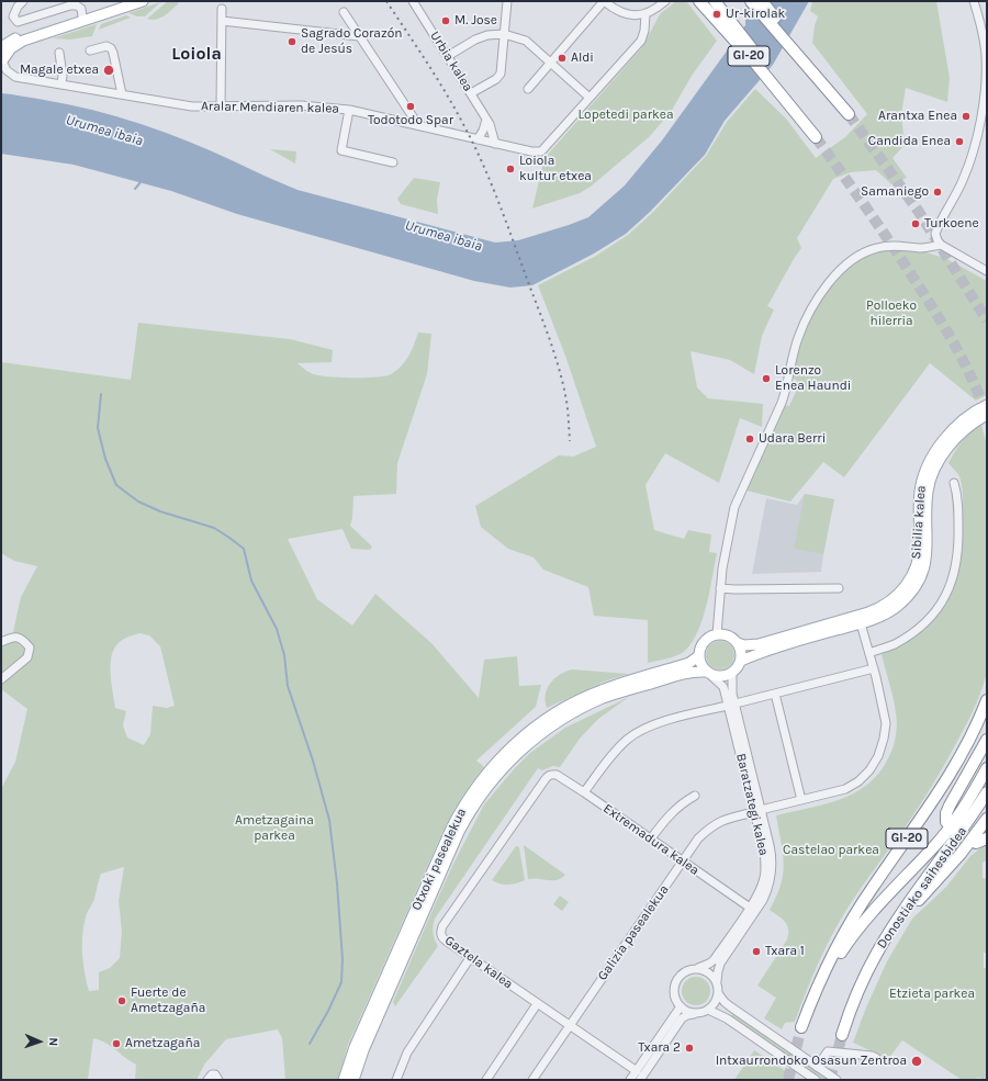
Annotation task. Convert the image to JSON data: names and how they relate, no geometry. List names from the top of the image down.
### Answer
{
  "streets": {
    "highway": ["GI-20", "Donostiako saihesbidea"],
    "main road": ["Sibilia kalea", "Otxoki pasealekua"],
    "street": [
      "Urbia kalea",
      "Aralar Mendiaren kalea",
      "Baratzategi kalea",
      "Extremadura kalea",
      "Galizia pasealekua",
      "Gaztela kalea"
    ]
  },
  "crossings": [
    ["Urbia kalea", "Aralar Mendiaren kalea"],
    ["Sibilia kalea", "Baratzategi kalea"],
    ["Sibilia kalea", "Otxoki pasealekua"],
    ["Sibilia kalea", "Galizia pasealekua"],
    ["Baratzategi kalea", "Extremadura kalea"],
    ["Baratzategi kalea", "Otxoki pasealekua"],
    ["Baratzategi kalea", "Galizia pasealekua"],
    ["Extremadura kalea", "Galizia pasealekua"],
    ["Extremadura kalea", "Gaztela kalea"],
    ["Galizia pasealekua", "Gaztela kalea"]
  ],
  "districts": ["Loiola"],
  "water": ["Urumea ibaia"],
  "parks": [
    "Lopetedi parkea",
    "Polloeko hilerria",
    "Ametzagaina parkea",
    "Castelao parkea",
    "Etzieta parkea"
  ],
  "places": [
    "Ur-kirolak",
    "M. Jose",
    "Sagrado Corazón de Jesús",
    "Aldi",
    "Magale etxea",
    "Todotodo Spar",
    "Arantxa Enea",
    "Candida Enea",
    "Loiola kultur etxea",
    "Samaniego",
    "Turkoene",
    "Lorenzo Enea Haundi",
    "Udara Berri",
    "Txara 1",
    "Fuerte de Ametzagaña",
    "Ametzagaña",
    "Txara 2",
    "Intxaurrondoko Osasun Zentroa"
  ],
  "north": "right"
}
